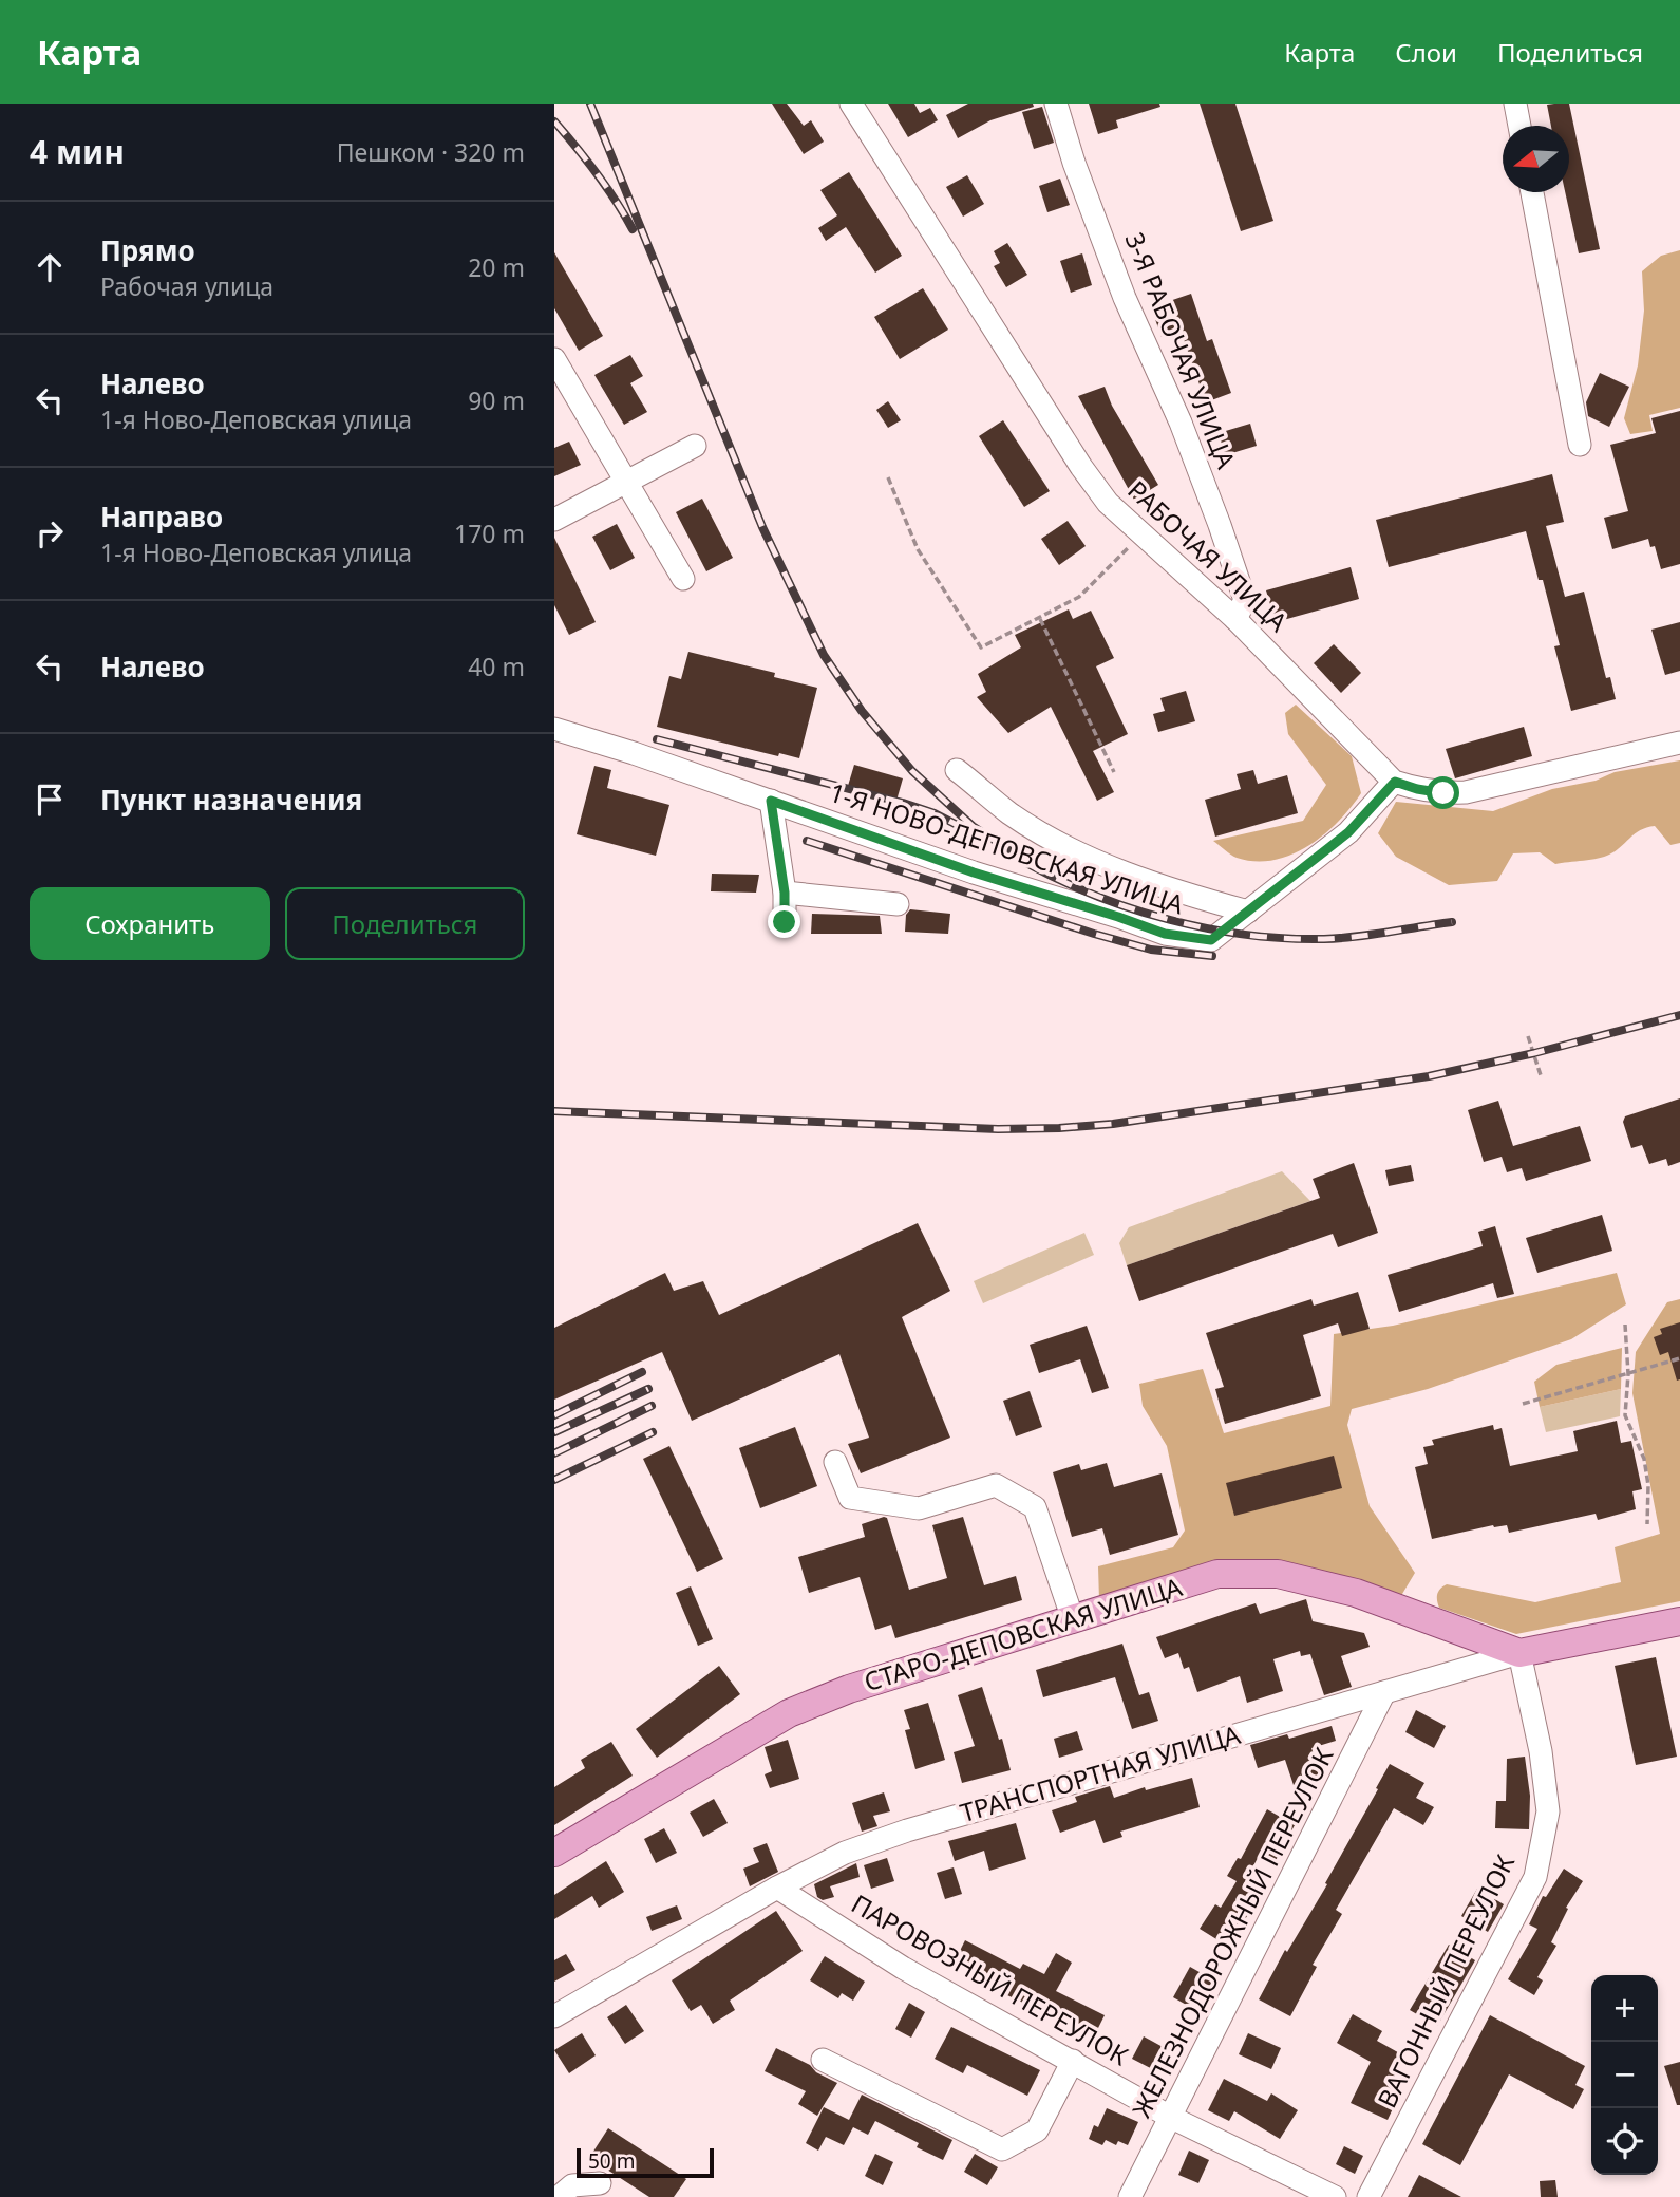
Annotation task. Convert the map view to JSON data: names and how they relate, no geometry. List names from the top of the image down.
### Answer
{
  "streets": {
    "main road": ["СТАРО-ДЕПОВСКАЯ УЛИЦА", "ТРАНСПОРТНАЯ УЛИЦА"],
    "street": [
      "3-Я РАБОЧАЯ УЛИЦА",
      "РАБОЧАЯ УЛИЦА",
      "1-Я НОВО-ДЕПОВСКАЯ УЛИЦА",
      "ЖЕЛЕЗНОДОРОЖНЫЙ ПЕРЕУЛОК",
      "ПАРОВОЗНЫЙ ПЕРЕУЛОК",
      "ВАГОННЫЙ ПЕРЕУЛОК"
    ]
  },
  "crossings": [
    ["3-Я РАБОЧАЯ УЛИЦА", "РАБОЧАЯ УЛИЦА"],
    ["РАБОЧАЯ УЛИЦА", "1-Я НОВО-ДЕПОВСКАЯ УЛИЦА"],
    ["СТАРО-ДЕПОВСКАЯ УЛИЦА", "ТРАНСПОРТНАЯ УЛИЦА"],
    ["СТАРО-ДЕПОВСКАЯ УЛИЦА", "ВАГОННЫЙ ПЕРЕУЛОК"],
    ["ТРАНСПОРТНАЯ УЛИЦА", "ЖЕЛЕЗНОДОРОЖНЫЙ ПЕРЕУЛОК"],
    ["ТРАНСПОРТНАЯ УЛИЦА", "ПАРОВОЗНЫЙ ПЕРЕУЛОК"],
    ["ТРАНСПОРТНАЯ УЛИЦА", "ВАГОННЫЙ ПЕРЕУЛОК"],
    ["ЖЕЛЕЗНОДОРОЖНЫЙ ПЕРЕУЛОК", "ПАРОВОЗНЫЙ ПЕРЕУЛОК"]
  ],
  "scale_bar": "50 m",
  "north": "left",
  "page": {
    "header": "Карта",
    "nav": ["Карта", "Слои", "Поделиться"],
    "heading": ["4 мин", "Пешком · 320 m"],
    "list": [
      ["Прямо", "Рабочая улица", "20 m"],
      ["Налево", "1-я Ново-Деповская улица", "90 m"],
      ["Направо", "1-я Ново-Деповская улица", "170 m"],
      ["Налево", "40 m"],
      "Пункт назначения"
    ],
    "buttons": ["Сохранить", "Поделиться"],
    "map_buttons": ["+", "−"],
    "scale": "50 m"
  }
}
